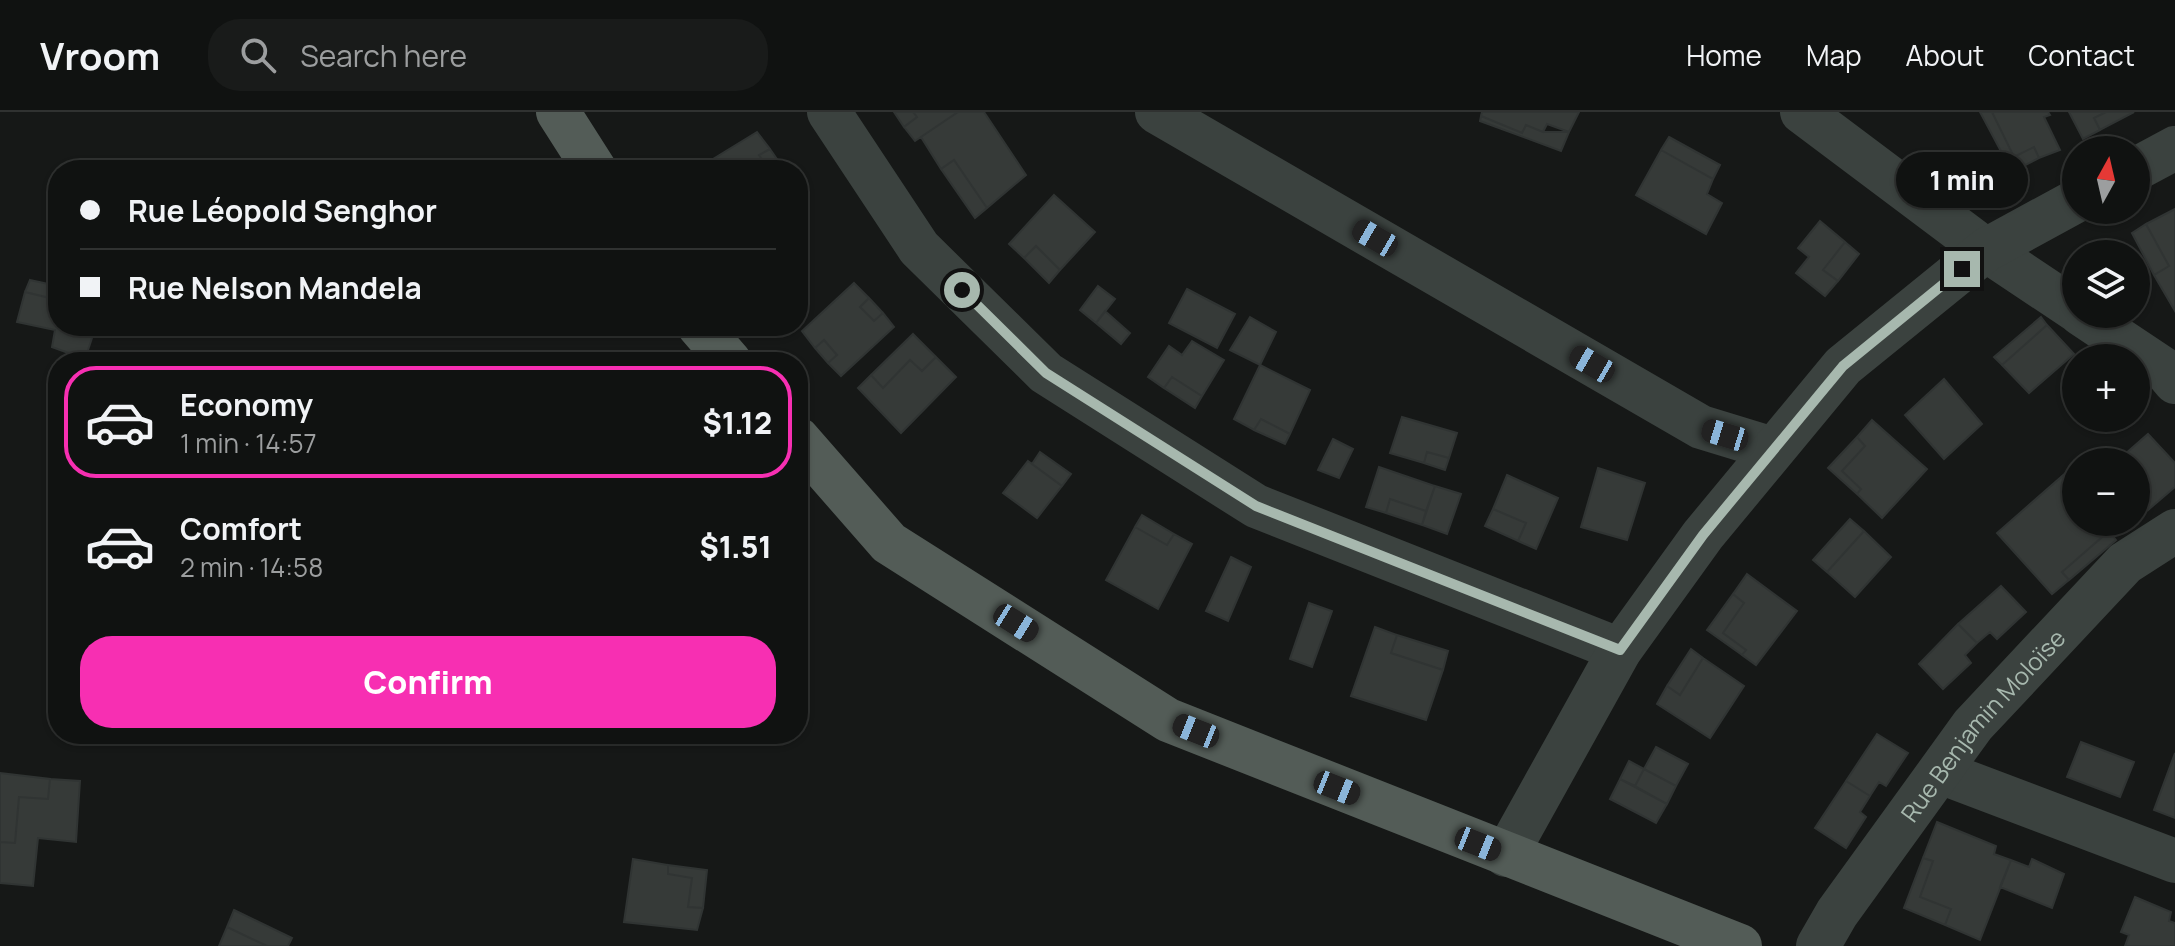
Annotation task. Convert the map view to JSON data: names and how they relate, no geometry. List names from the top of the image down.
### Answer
{
  "streets": {
    "street": ["Rue Benjamin Moloïse"]
  },
  "north": "top",
  "page": {
    "header": "Vroom",
    "search": "Search here",
    "nav": [
      "Home",
      "Map",
      "About",
      "Contact"
    ],
    "map_buttons": ["+", "−"],
    "bubble": "1 min",
    "banner": ["Rue Léopold Senghor", "Rue Nelson Mandela"],
    "list": [
      {
        "name": "Economy",
        "note": "1 min · 14:57",
        "value": "$1.12"
      },
      {
        "name": "Comfort",
        "note": "2 min · 14:58",
        "value": "$1.51"
      }
    ],
    "buttons": "Confirm"
  }
}
